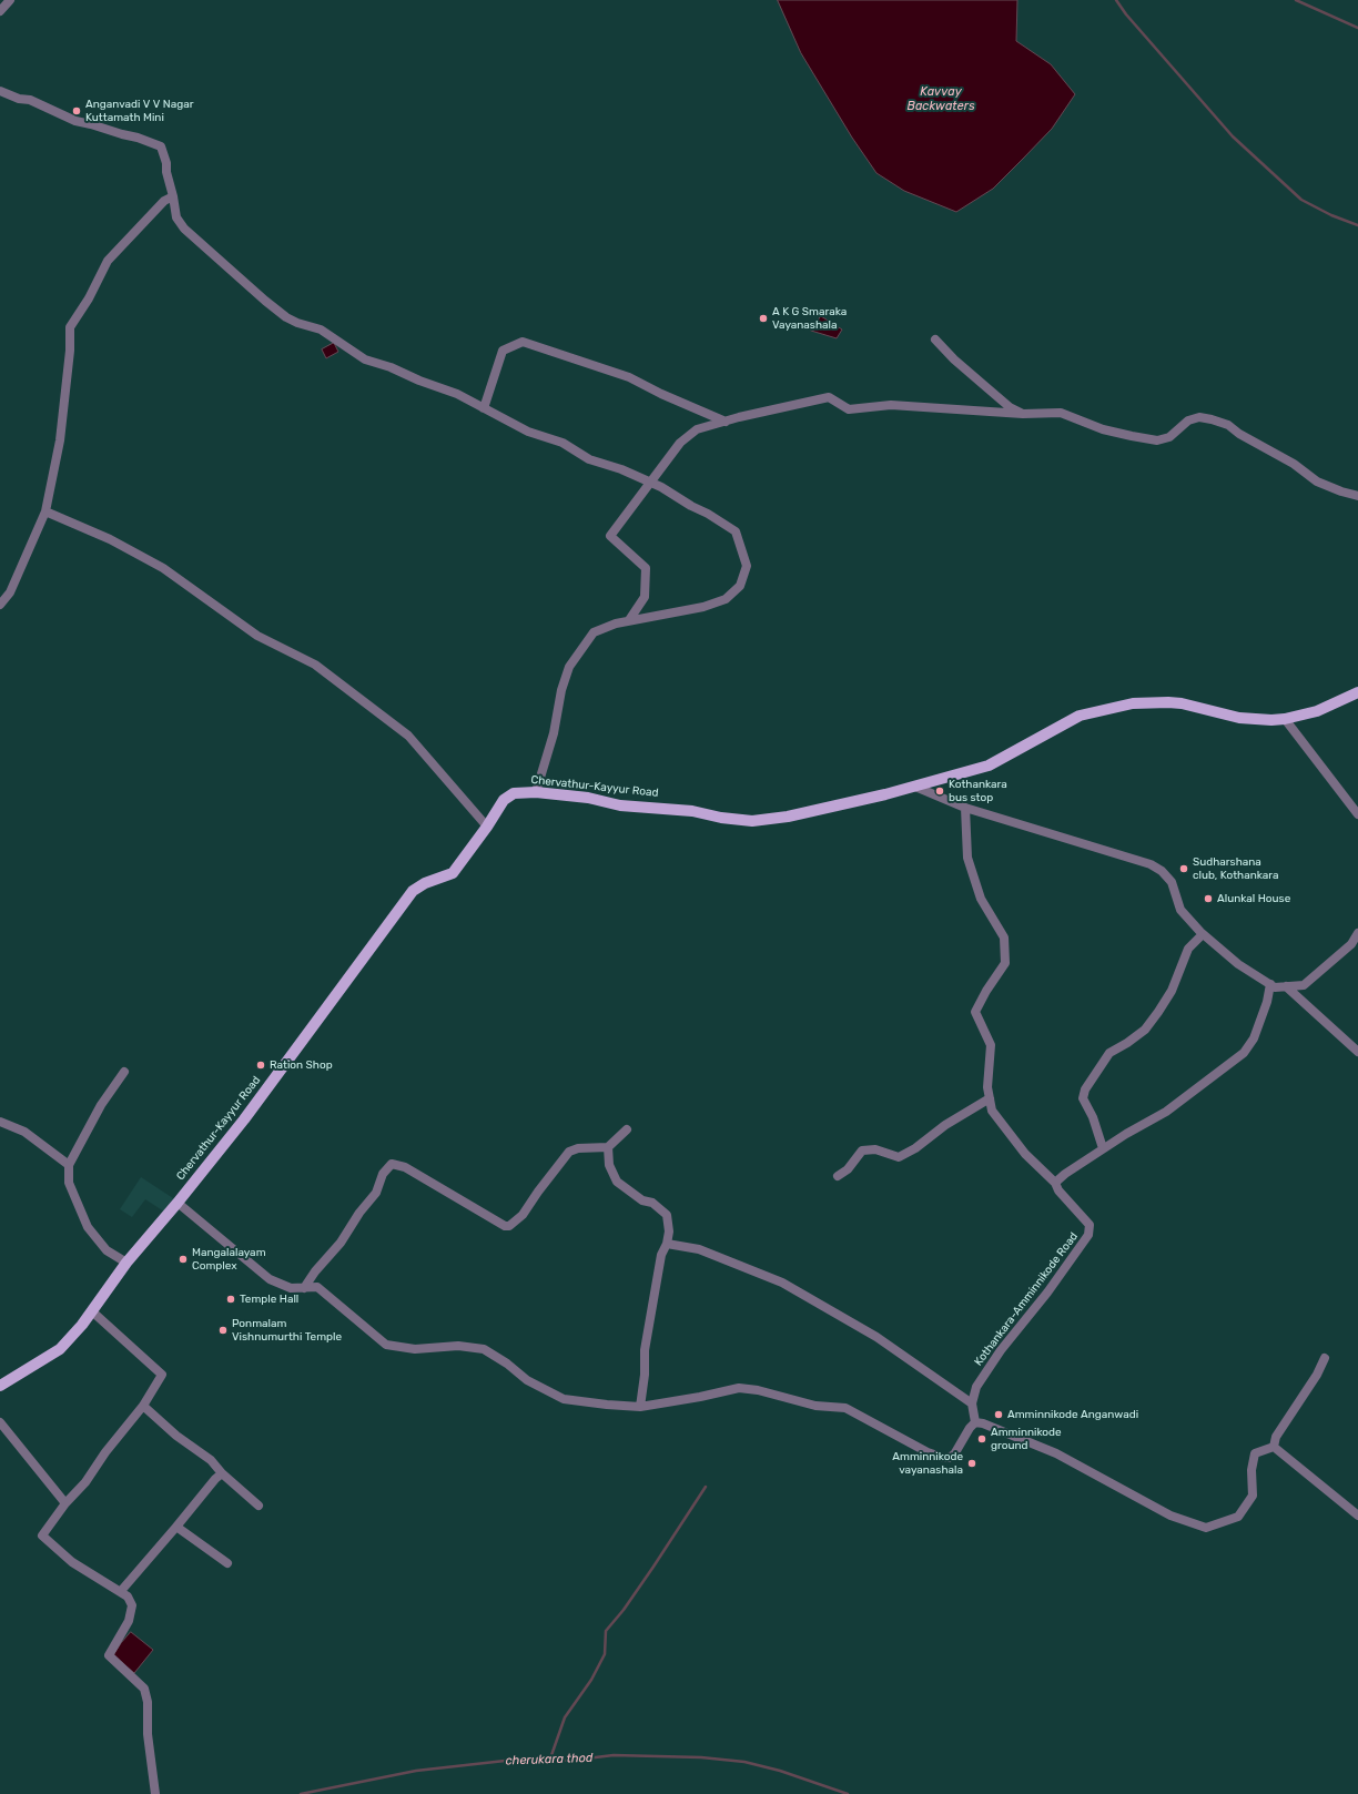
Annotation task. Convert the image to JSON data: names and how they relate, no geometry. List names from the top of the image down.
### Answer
{
  "streets": {
    "main road": ["Chervathur-Kayyur Road"],
    "street": ["Kothankara-Amminnikode Road"]
  },
  "water": ["Kavvay Backwaters", "cherukara thod"],
  "places": [
    "Anganvadi V V Nagar Kuttamath Mini",
    "A K G Smaraka Vayanashala",
    "Kothankara bus stop",
    "Sudharshana club, Kothankara",
    "Alunkal House",
    "Ration Shop",
    "Mangalalayam Complex",
    "Temple Hall",
    "Ponmalam Vishnumurthi Temple",
    "Amminnikode Anganwadi",
    "Amminnikode ground",
    "Amminnikode vayanashala"
  ]
}
